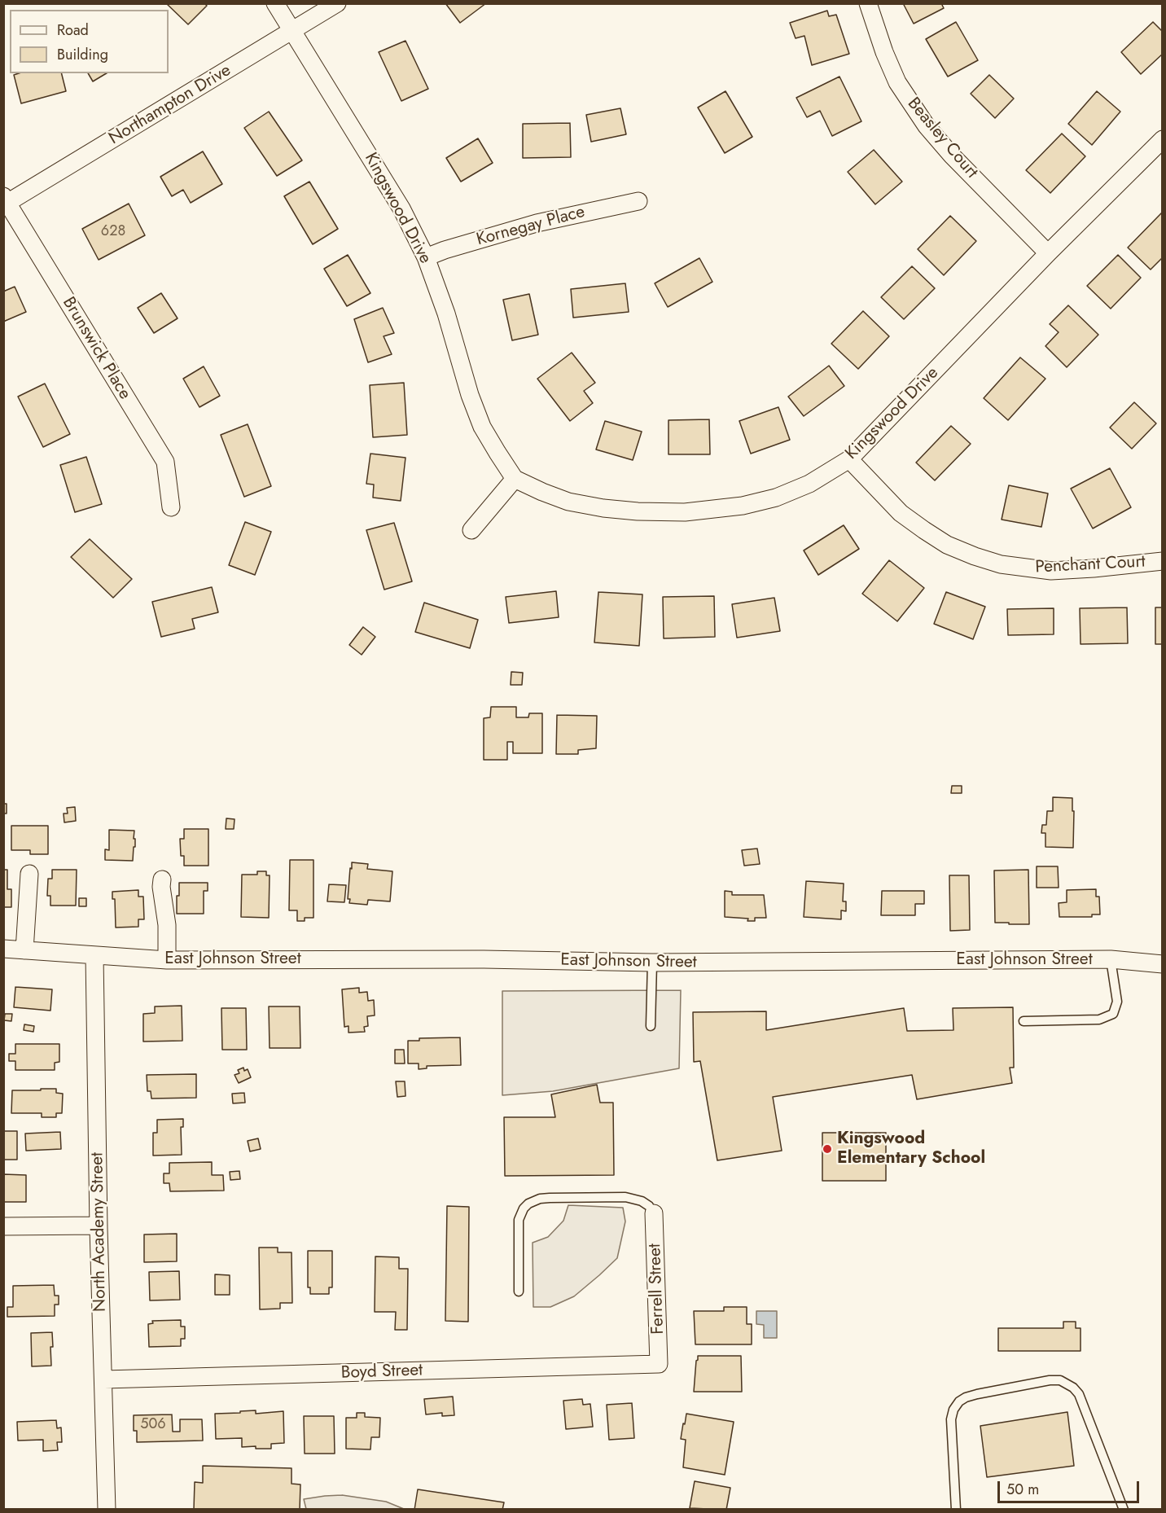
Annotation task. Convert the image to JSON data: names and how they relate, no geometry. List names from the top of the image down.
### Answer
{
  "streets": {
    "street": [
      "Northampton Drive",
      "Beasley Court",
      "Kingswood Drive",
      "Kornegay Place",
      "Brunswick Place",
      "Penchant Court",
      "East Johnson Street",
      "North Academy Street",
      "Ferrell Street",
      "Boyd Street"
    ]
  },
  "crossings": [
    ["Northampton Drive", "Kingswood Drive"],
    ["Northampton Drive", "Brunswick Place"],
    ["Beasley Court", "Kingswood Drive"],
    ["Kingswood Drive", "Kornegay Place"],
    ["Kingswood Drive", "Penchant Court"],
    ["East Johnson Street", "North Academy Street"],
    ["North Academy Street", "Boyd Street"],
    ["Ferrell Street", "Boyd Street"]
  ],
  "places": ["Kingswood Elementary School"],
  "house_numbers": ["628", "506"],
  "legend": ["Road", "Building"],
  "scale_bar": "50 m"
}
